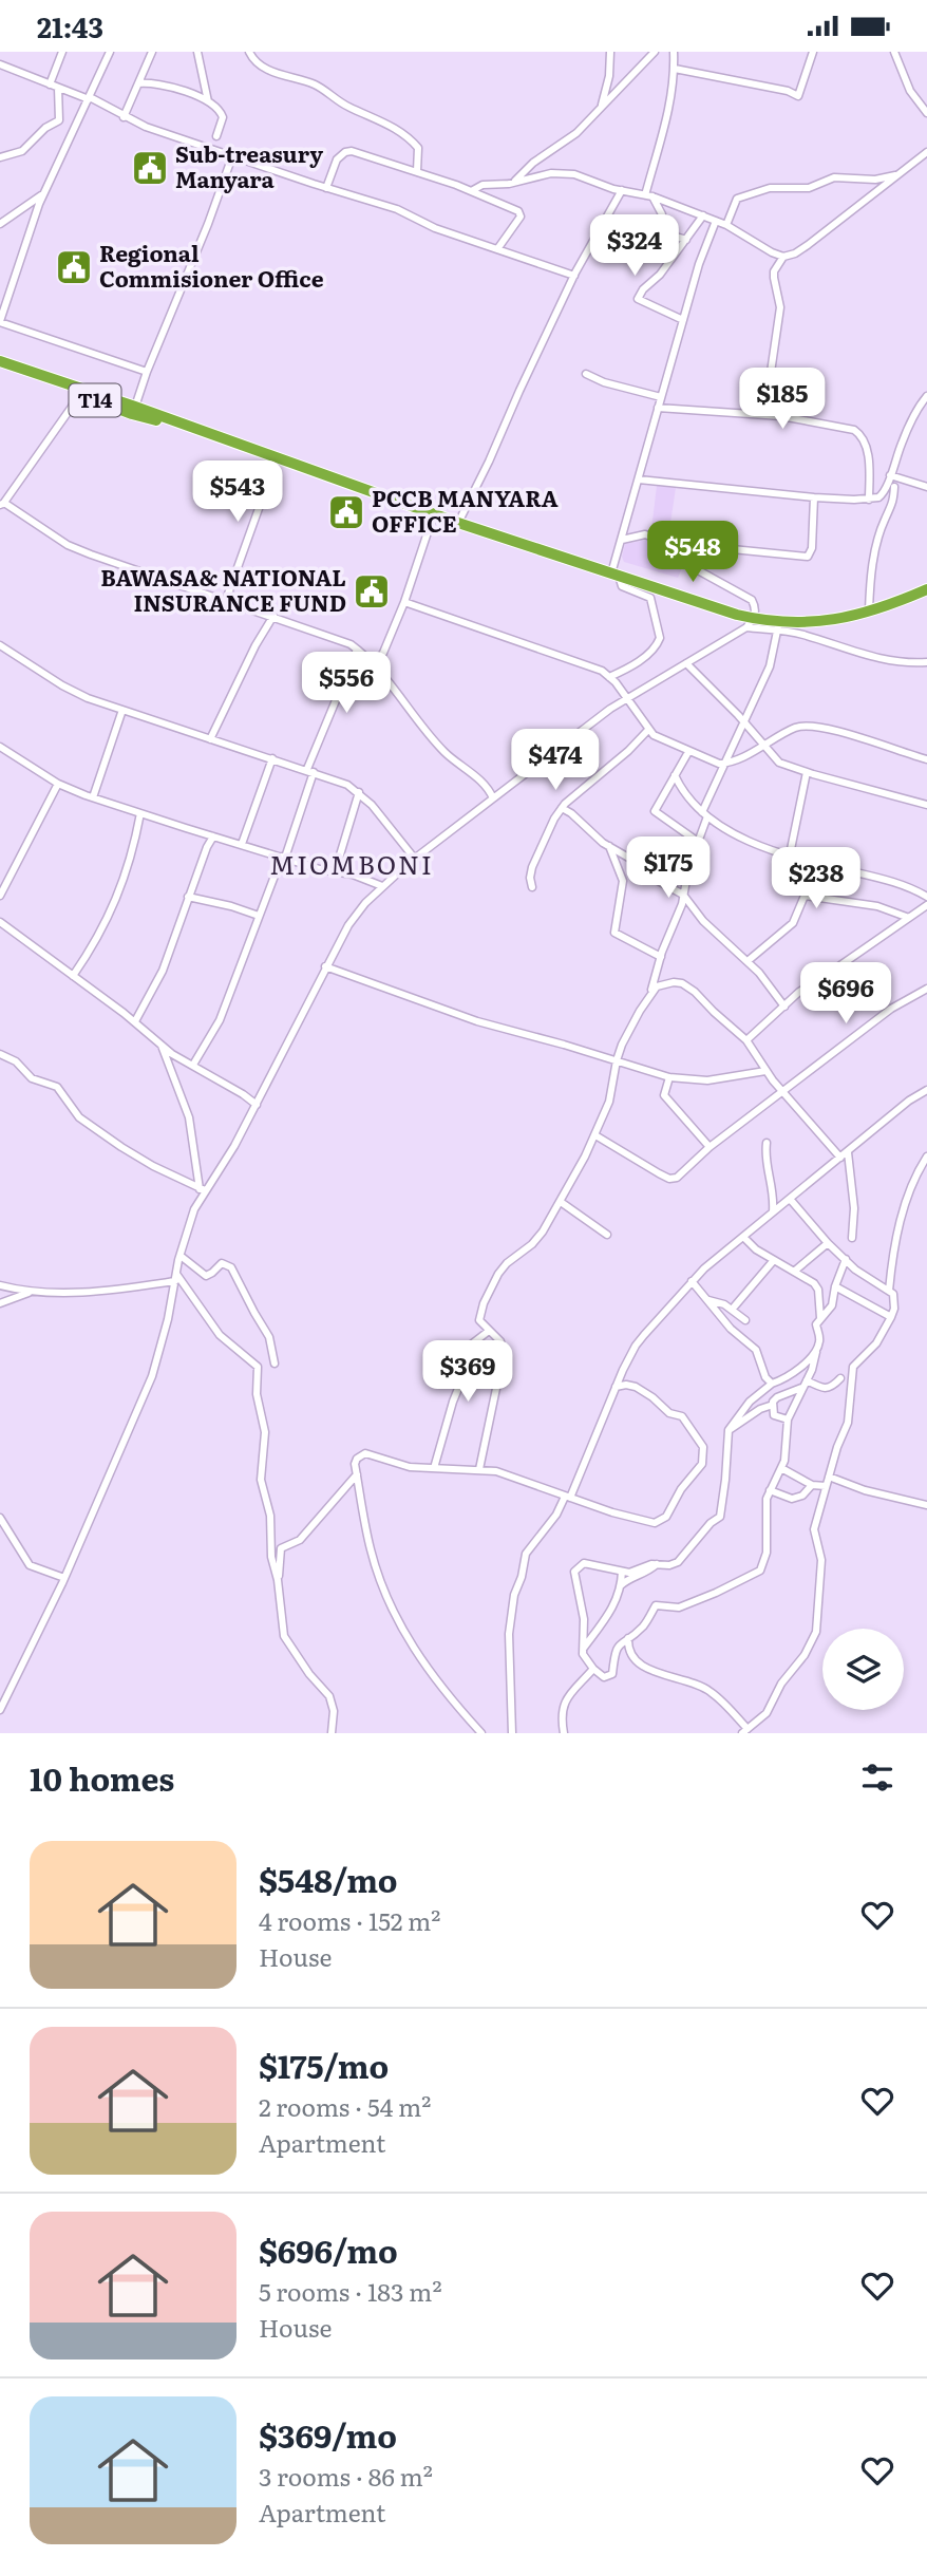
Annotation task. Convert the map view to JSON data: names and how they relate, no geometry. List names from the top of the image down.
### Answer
{
  "streets": {
    "highway": ["T14"]
  },
  "districts": ["MIOMBONI"],
  "places": {
    "public building": [
      "Sub-treasury Manyara",
      "Regional Commisioner Office",
      "PCCB MANYARA OFFICE",
      "BAWASA& NATIONAL INSURANCE FUND"
    ]
  },
  "page": {
    "status": "21:43",
    "price": [
      "$324",
      "$185",
      "$543",
      "$548",
      "$556",
      "$474",
      "$175",
      "$238",
      "$696",
      "$369"
    ],
    "heading": "10 homes",
    "list": [
      {
        "name": "$548/mo",
        "note": "4 rooms · 152 m² · House"
      },
      {
        "name": "$175/mo",
        "note": "2 rooms · 54 m² · Apartment"
      },
      {
        "name": "$696/mo",
        "note": "5 rooms · 183 m² · House"
      },
      {
        "name": "$369/mo",
        "note": "3 rooms · 86 m² · Apartment"
      }
    ]
  }
}
